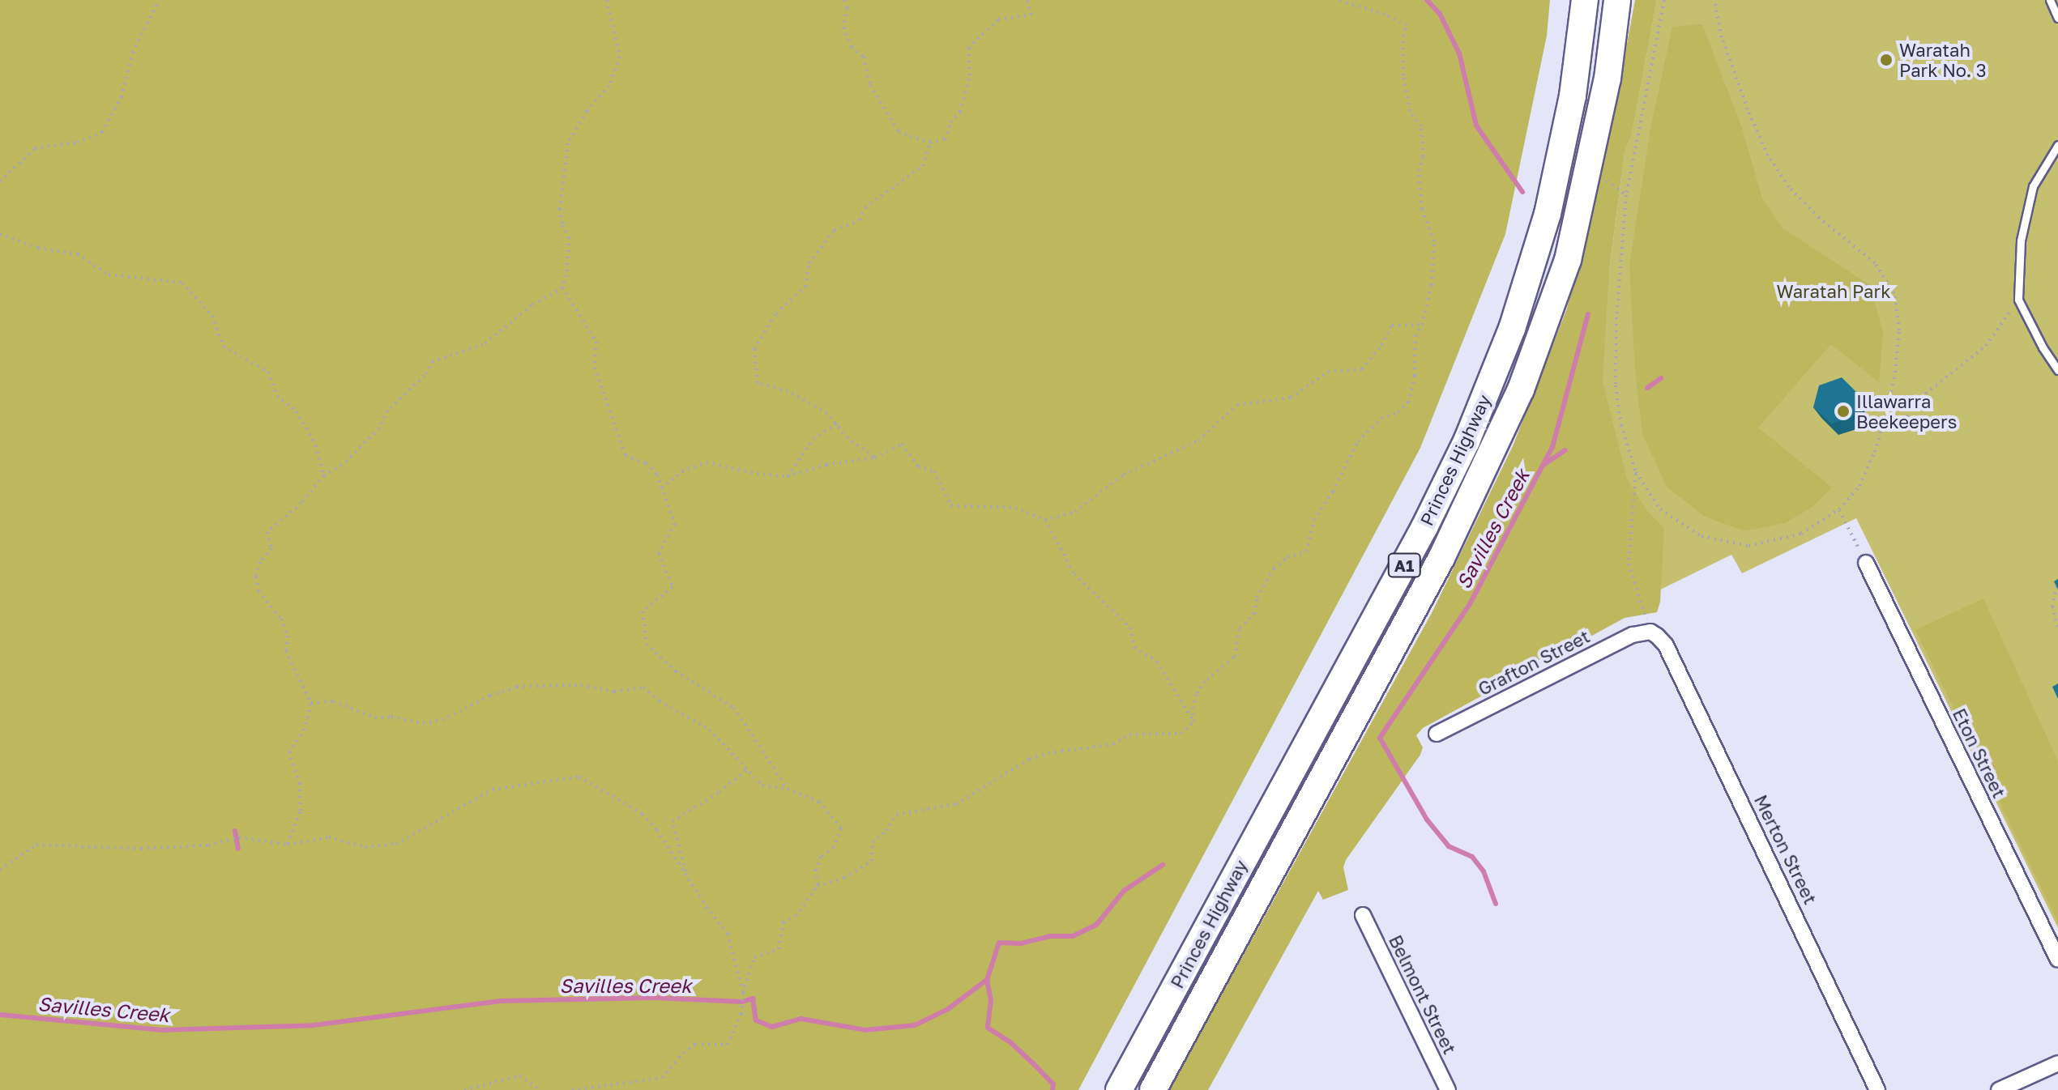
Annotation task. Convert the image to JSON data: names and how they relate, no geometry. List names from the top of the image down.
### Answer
{
  "streets": {
    "highway": ["Princes Highway", "A1"],
    "street": [
      "Grafton Street",
      "Eton Street",
      "Merton Street",
      "Belmont Street"
    ]
  },
  "crossings": [
    ["Grafton Street", "Merton Street"]
  ],
  "water": ["Savilles Creek"],
  "parks": ["Waratah Park"],
  "places": ["Waratah Park No. 3", "Illawarra Beekeepers"]
}
